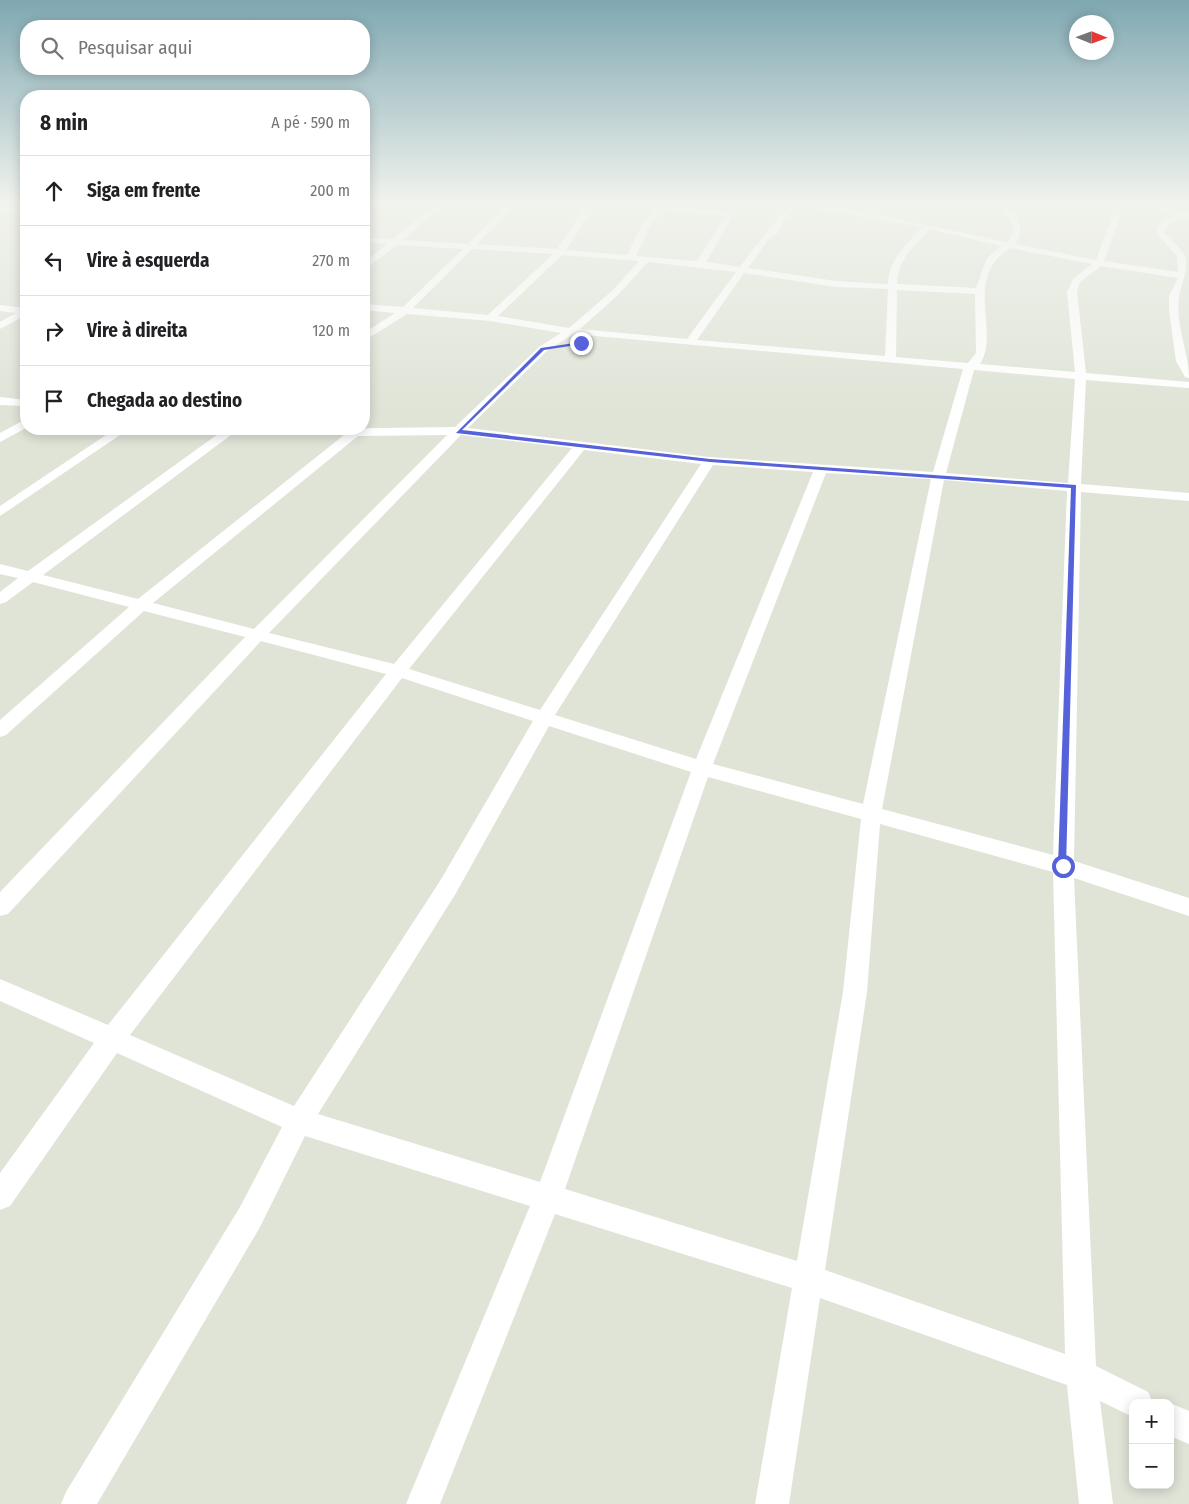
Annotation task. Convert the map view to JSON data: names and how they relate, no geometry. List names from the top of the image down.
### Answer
{
  "north": "right",
  "page": {
    "search": "Pesquisar aqui",
    "heading": ["8 min", "A pé · 590 m"],
    "list": [
      ["Siga em frente", "200 m"],
      ["Vire à esquerda", "270 m"],
      ["Vire à direita", "120 m"],
      "Chegada ao destino"
    ],
    "map_buttons": ["+", "−"]
  }
}
